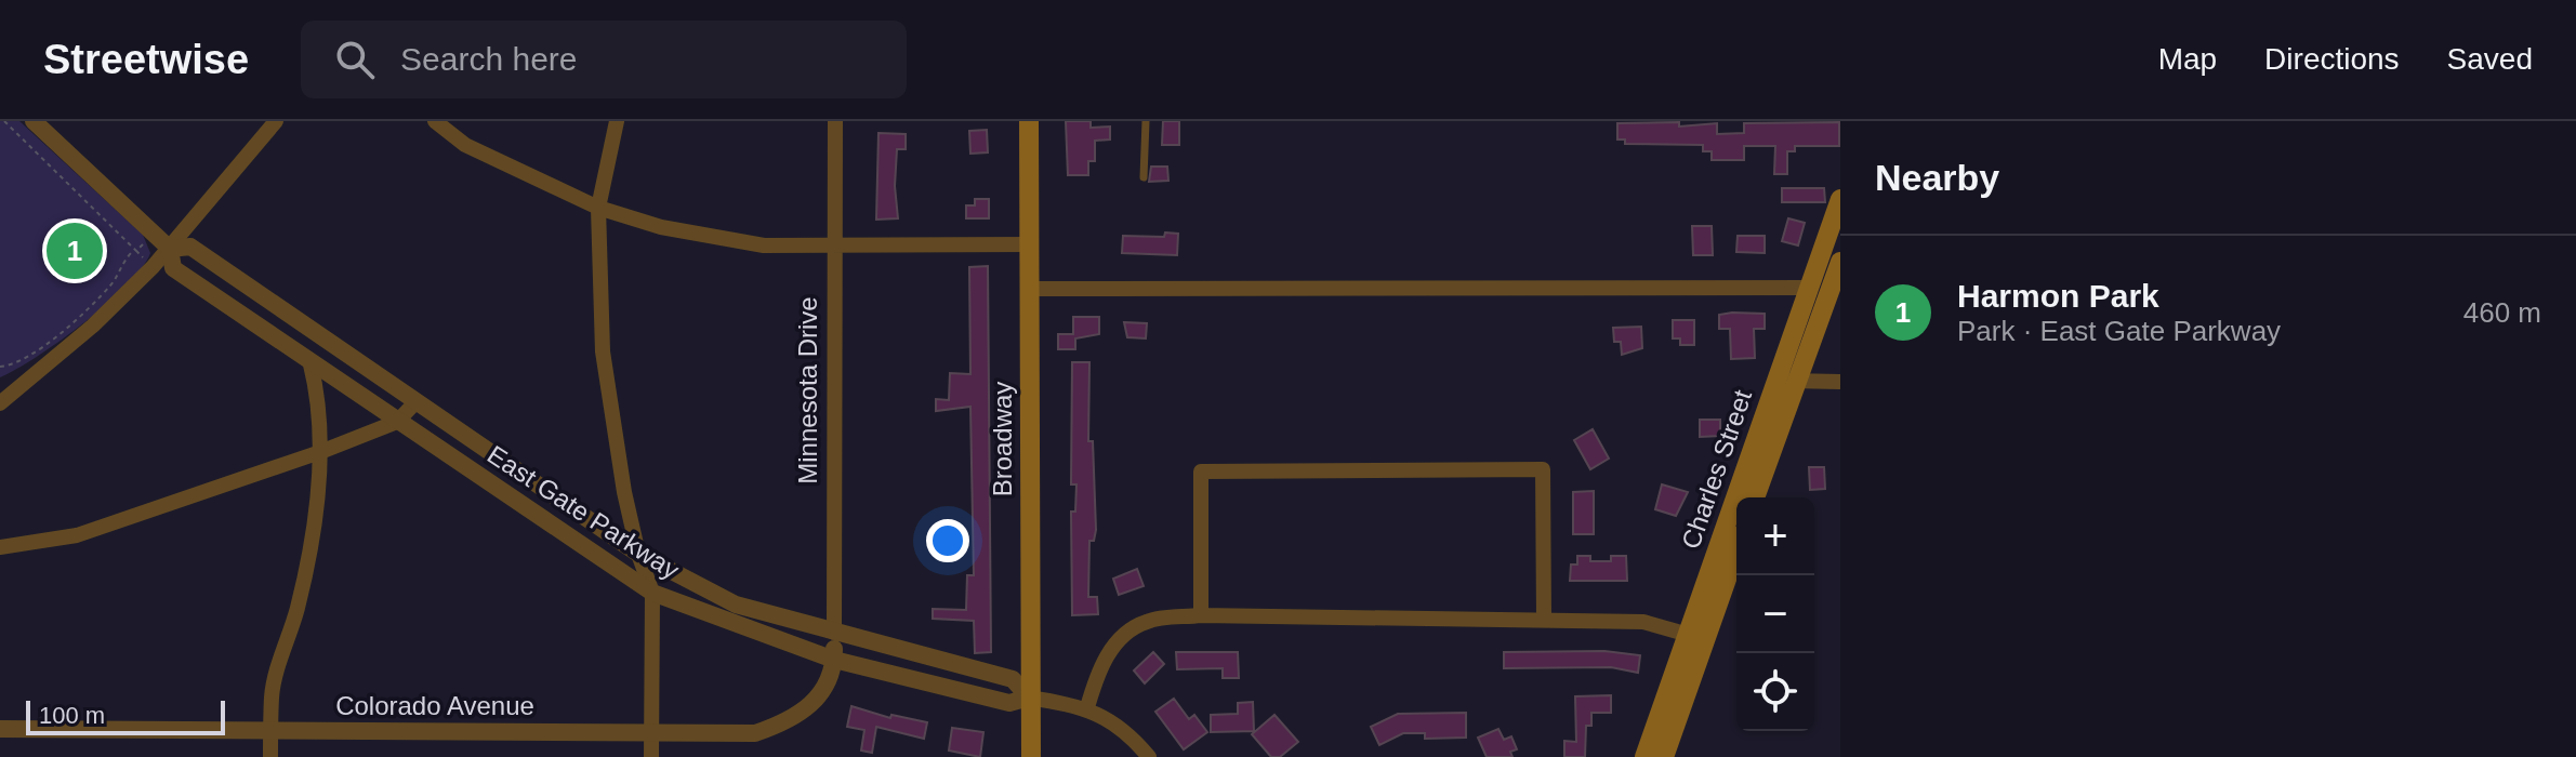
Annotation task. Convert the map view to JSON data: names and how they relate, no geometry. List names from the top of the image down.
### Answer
{
  "streets": {
    "main road": ["Broadway", "Charles Street"],
    "street": ["Minnesota Drive", "East Gate Parkway", "Colorado Avenue"]
  },
  "crossings": [
    ["Minnesota Drive", "East Gate Parkway"],
    ["Minnesota Drive", "Colorado Avenue"],
    ["Broadway", "East Gate Parkway"],
    ["East Gate Parkway", "Colorado Avenue"]
  ],
  "scale_bar": "100 m",
  "page": {
    "header": "Streetwise",
    "search": "Search here",
    "nav": ["Map", "Directions", "Saved"],
    "heading": "Nearby",
    "pins": "1",
    "list": [
      {
        "mark": "1",
        "name": "Harmon Park",
        "note": "Park · East Gate Parkway",
        "value": "460 m"
      }
    ],
    "map_buttons": ["+", "−"],
    "scale": "100 m"
  }
}
